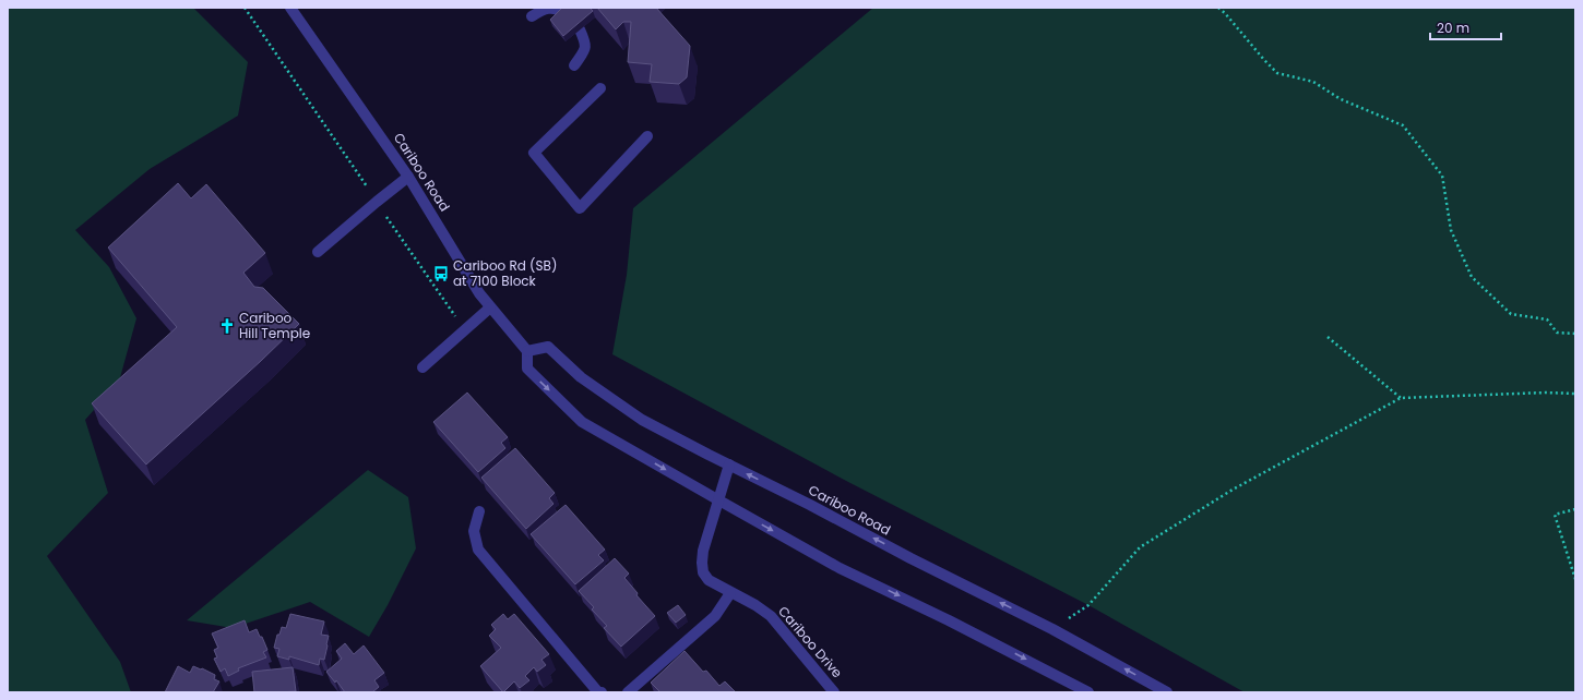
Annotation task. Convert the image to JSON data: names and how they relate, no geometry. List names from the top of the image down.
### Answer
{
  "streets": {
    "street": ["Cariboo Road", "Cariboo Drive"]
  },
  "crossings": [
    ["Cariboo Road", "Cariboo Drive"]
  ],
  "places": {
    "bus stop": ["Cariboo Rd (SB) at 7100 Block"],
    "church": ["Cariboo Hill Temple"]
  },
  "scale_bar": "20 m"
}
